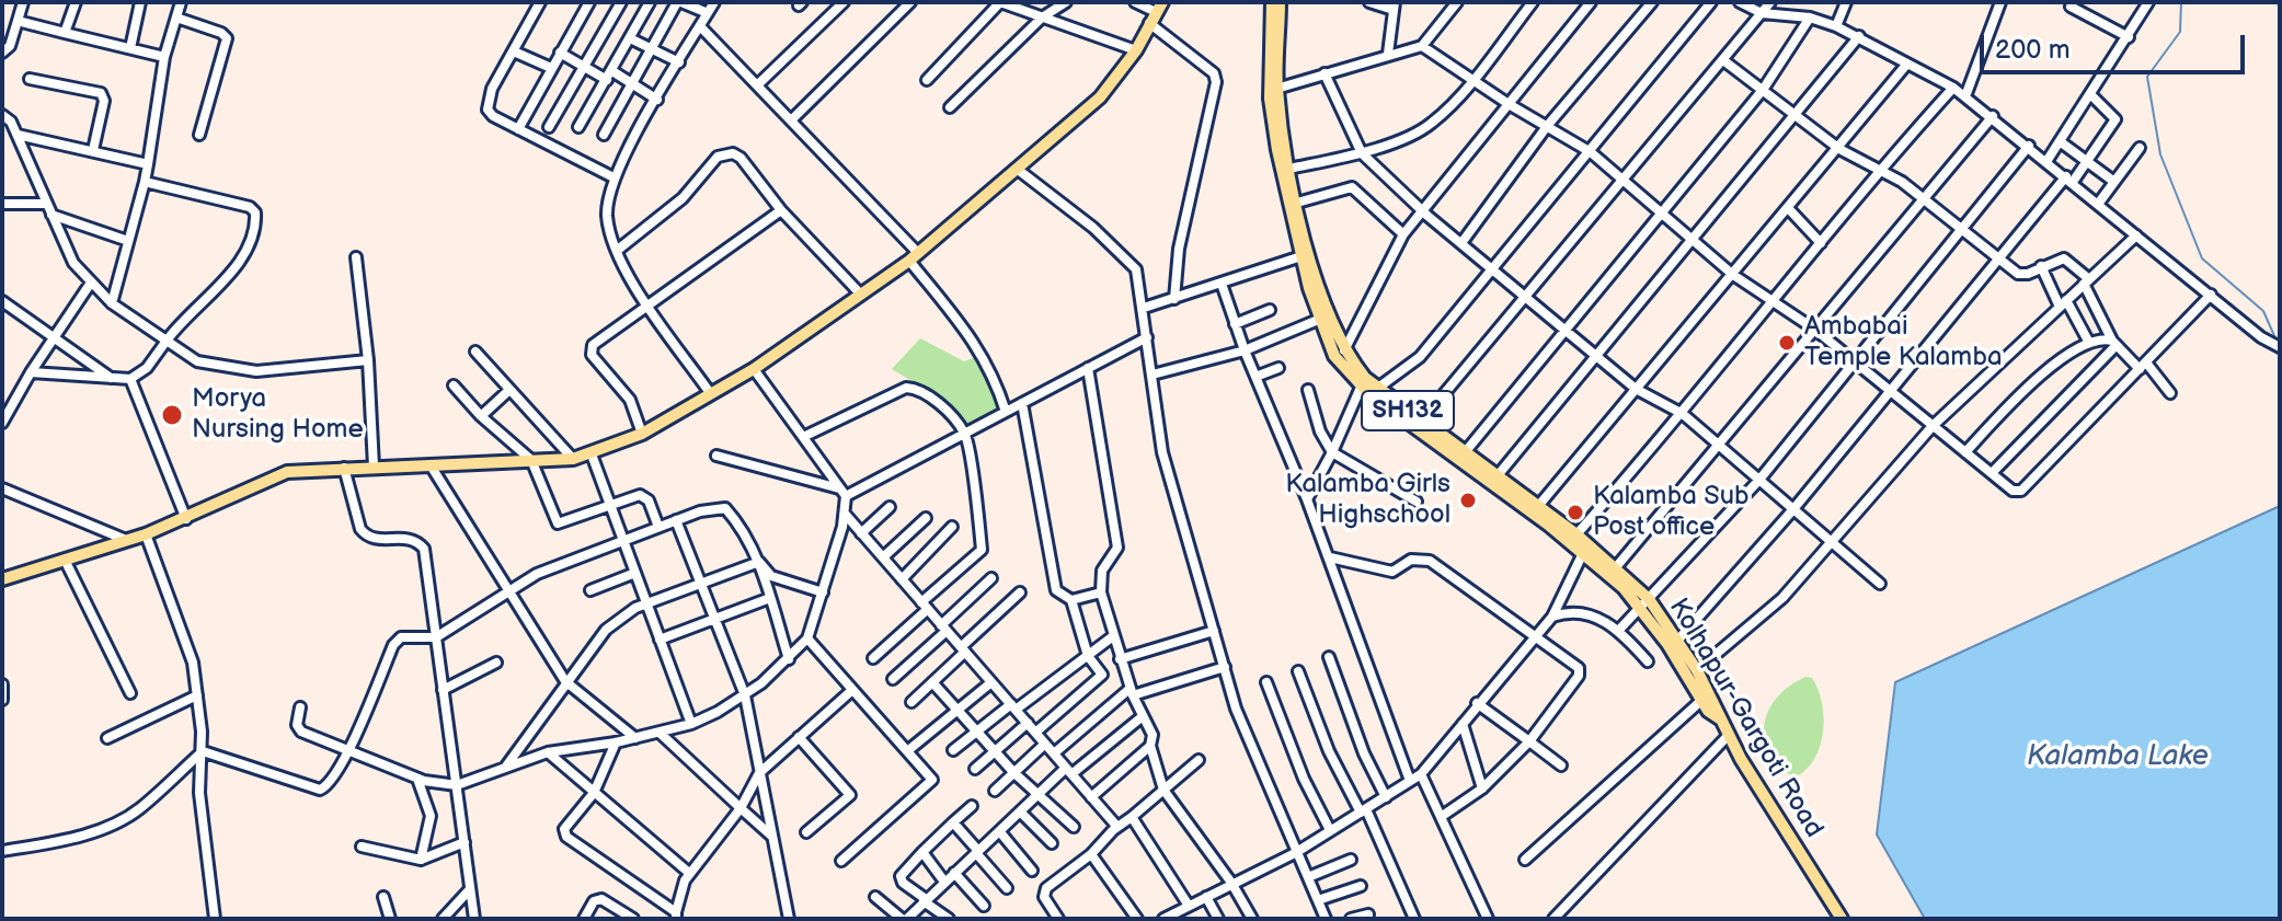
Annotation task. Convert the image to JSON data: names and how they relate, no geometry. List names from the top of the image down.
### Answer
{
  "streets": {
    "main road": ["SH132", "Kolhapur-Gargoti Road"]
  },
  "water": ["Kalamba Lake"],
  "places": [
    "Ambabai Temple Kalamba",
    "Morya Nursing Home",
    "Kalamba Girls Highschool",
    "Kalamba Sub Post office"
  ],
  "scale_bar": "200 m"
}
